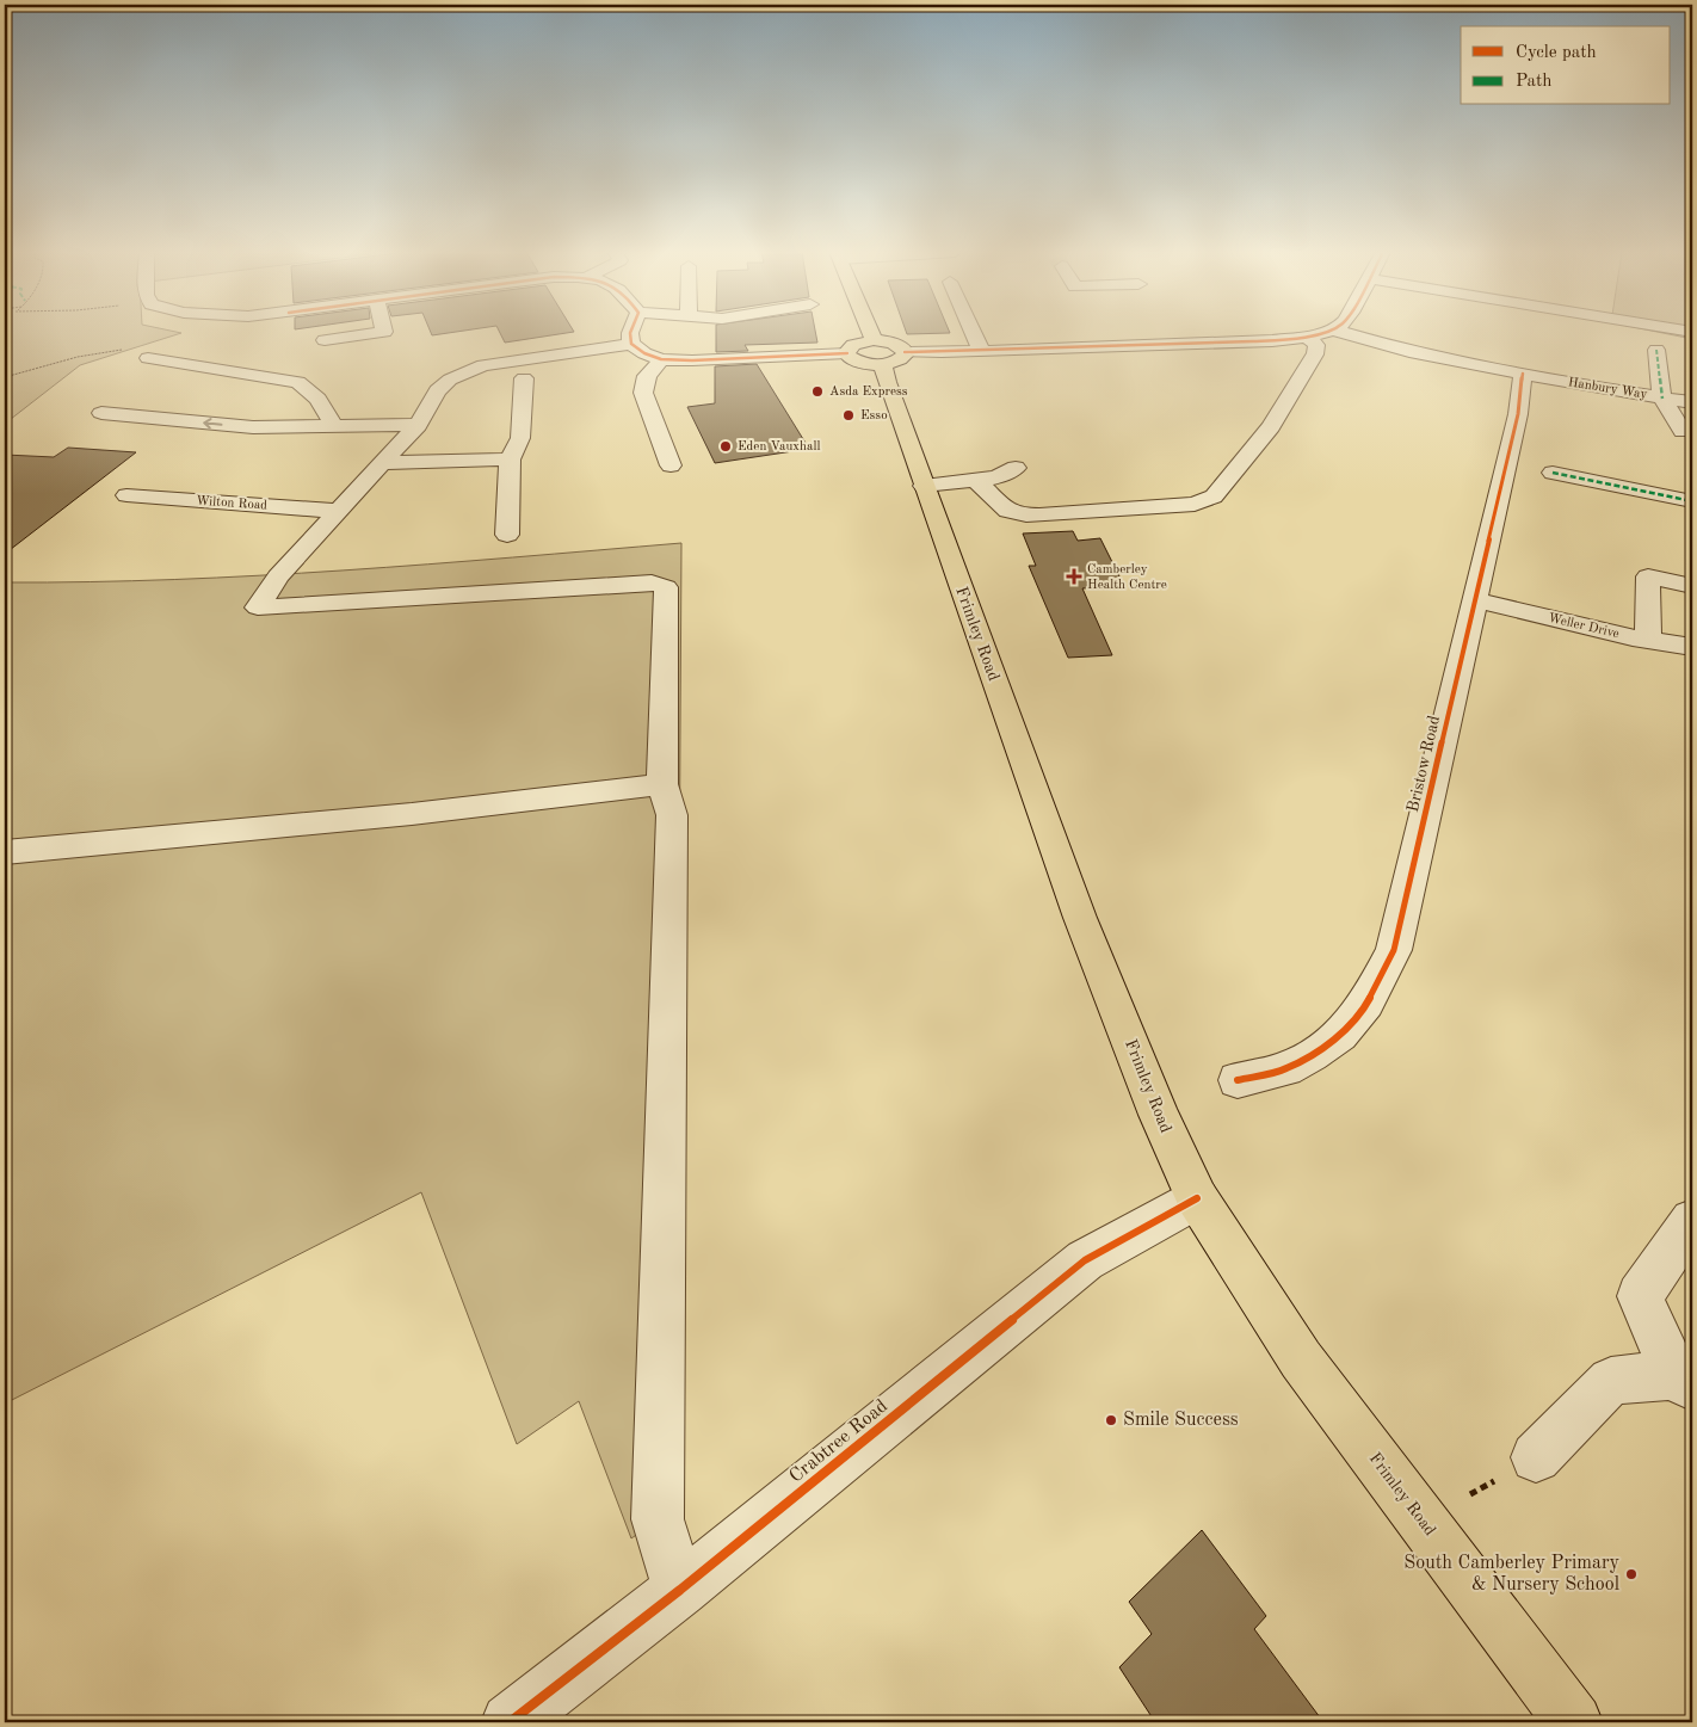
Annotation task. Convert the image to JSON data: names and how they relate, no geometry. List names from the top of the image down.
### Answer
{
  "streets": {
    "main road": ["Frimley Road"],
    "street": [
      "Hanbury Way",
      "Wilton Road",
      "Weller Drive",
      "Bristow Road",
      "Crabtree Road"
    ]
  },
  "crossings": [
    ["Hanbury Way", "Bristow Road"],
    ["Weller Drive", "Bristow Road"],
    ["Frimley Road", "Crabtree Road"]
  ],
  "places": {
    "other": [
      "Asda Express",
      "Esso",
      "Eden Vauxhall",
      "Smile Success",
      "South Camberley Primary & Nursery School"
    ],
    "health": ["Camberley Health Centre"]
  },
  "legend": ["Cycle path", "Path"]
}
